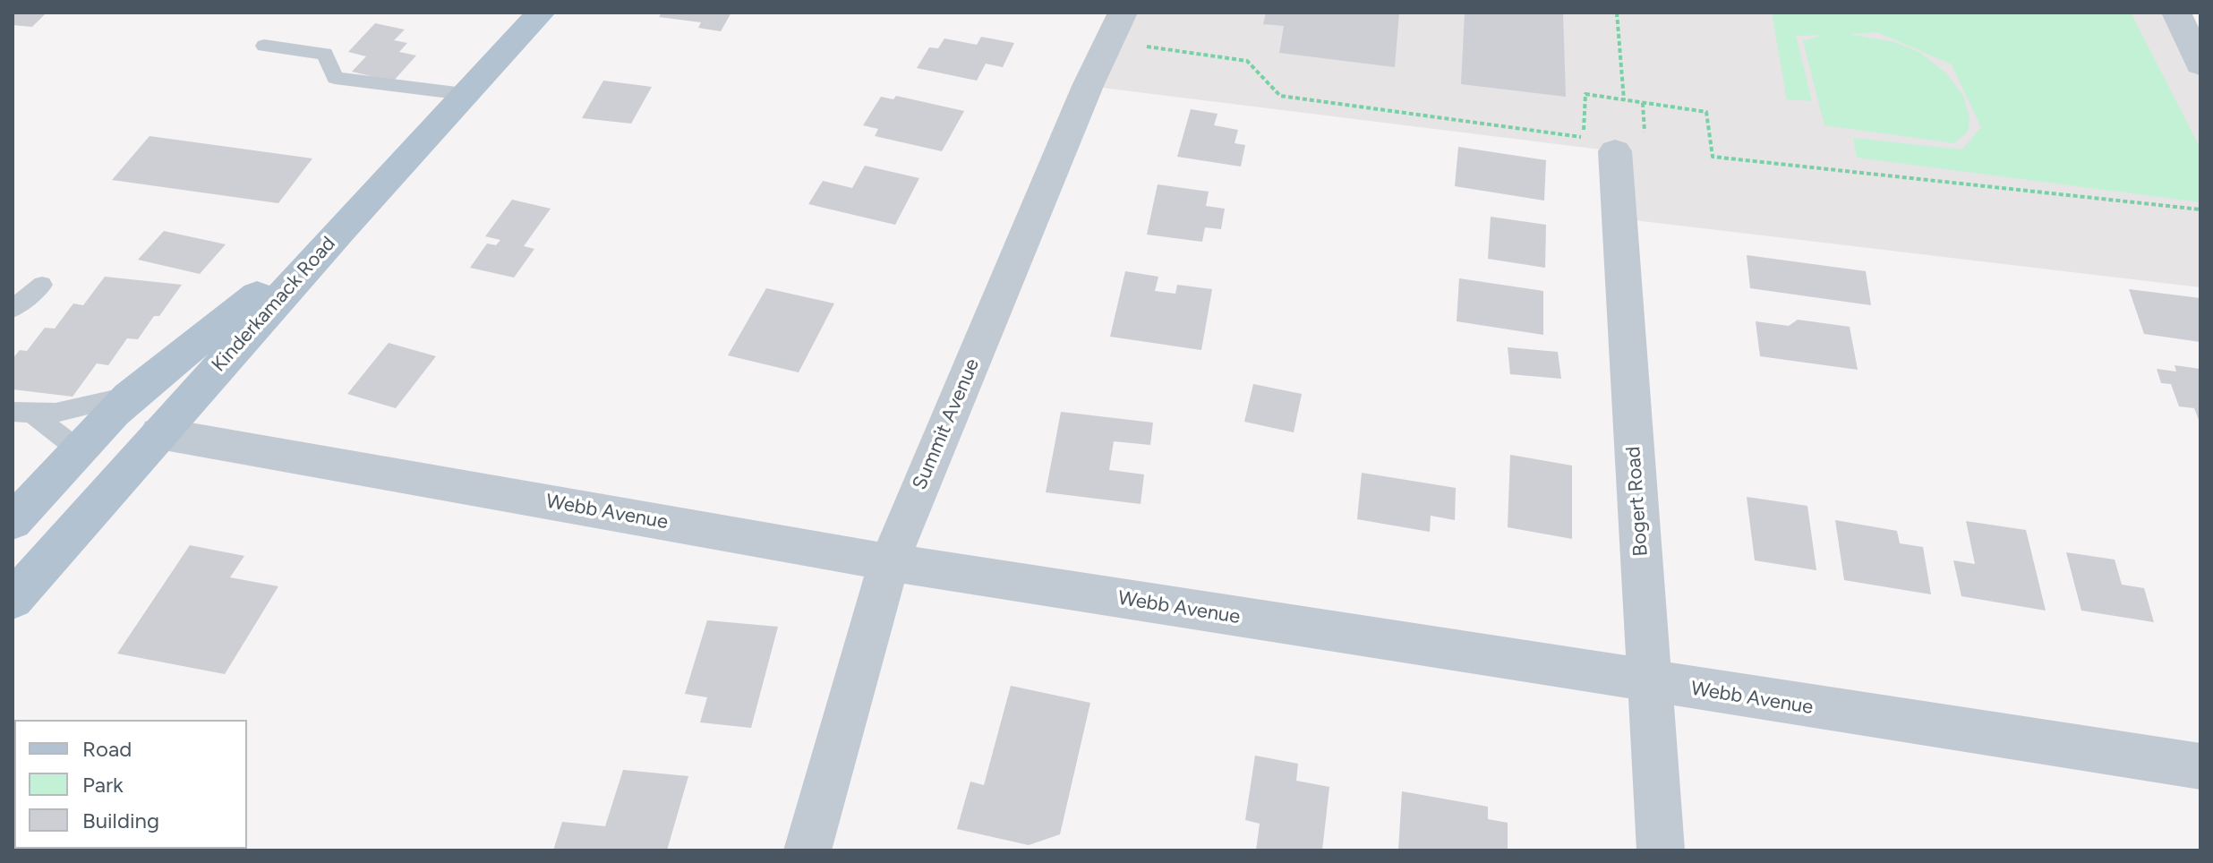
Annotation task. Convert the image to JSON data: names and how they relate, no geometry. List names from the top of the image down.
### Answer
{
  "streets": {
    "main road": ["Kinderkamack Road"],
    "street": ["Summit Avenue", "Bogert Road", "Webb Avenue"]
  },
  "crossings": [
    ["Kinderkamack Road", "Webb Avenue"],
    ["Summit Avenue", "Webb Avenue"],
    ["Bogert Road", "Webb Avenue"]
  ],
  "legend": ["Road", "Park", "Building"]
}
